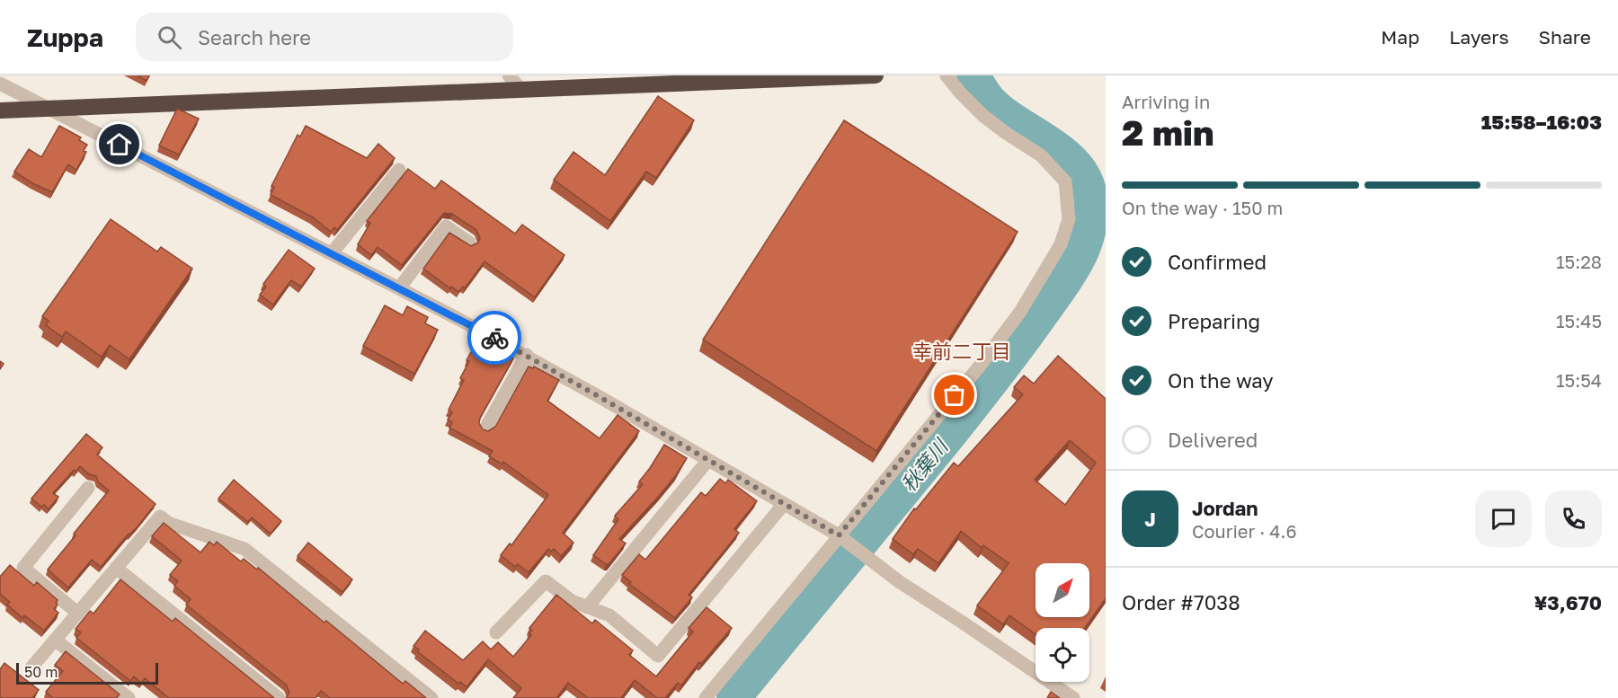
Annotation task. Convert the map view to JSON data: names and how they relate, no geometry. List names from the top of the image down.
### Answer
{
  "districts": ["幸前二丁目"],
  "water": ["秋葉川"],
  "scale_bar": "50 m",
  "north": "top right",
  "page": {
    "header": "Zuppa",
    "search": "Search here",
    "nav": ["Map", "Layers", "Share"],
    "heading": ["2 min", "Arriving in", "15:58–16:03"],
    "panel": [
      "Jordan",
      "Courier · 4.6",
      "Order #7038",
      "¥3,670"
    ],
    "bar": "On the way · 150 m",
    "list": [
      ["Confirmed", "15:28"],
      ["Preparing", "15:45"],
      ["On the way", "15:54"],
      "Delivered"
    ],
    "round": "J",
    "scale": "50 m"
  }
}
